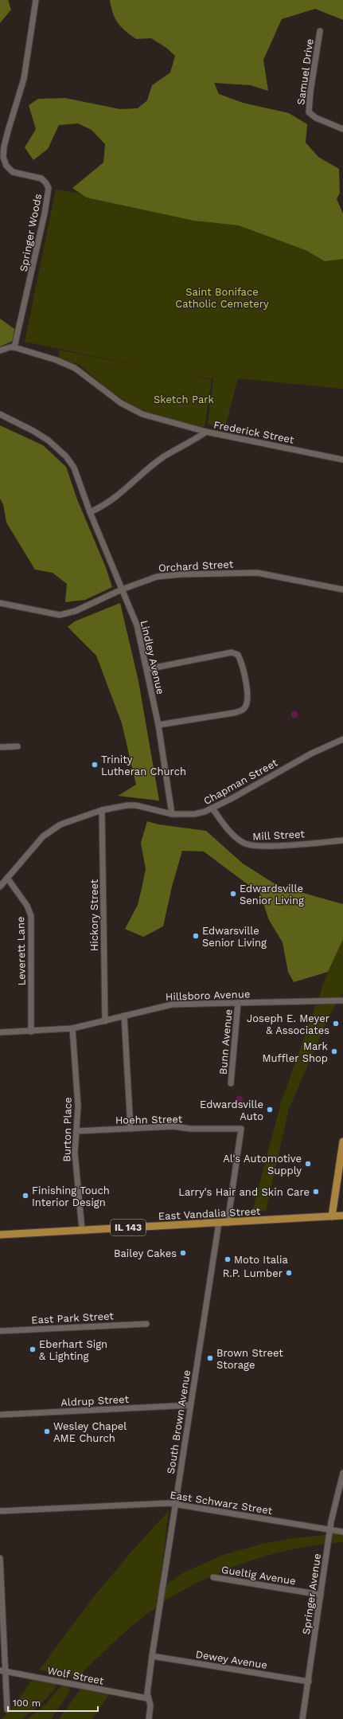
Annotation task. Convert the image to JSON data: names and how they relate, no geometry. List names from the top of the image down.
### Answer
{
  "streets": {
    "main road": ["East Vandalia Street", "IL 143"],
    "street": [
      "Samuel Drive",
      "Springer Woods",
      "Frederick Street",
      "Orchard Street",
      "Lindley Avenue",
      "Chapman Street",
      "Mill Street",
      "Hickory Street",
      "Leverett Lane",
      "Hillsboro Avenue",
      "Bunn Avenue",
      "Hoehn Street",
      "Burton Place",
      "East Park Street",
      "Aldrup Street",
      "South Brown Avenue",
      "East Schwarz Street",
      "Gueltig Avenue",
      "Springer Avenue",
      "Dewey Avenue",
      "Wolf Street"
    ]
  },
  "crossings": [
    ["Frederick Street", "Lindley Avenue"],
    ["Orchard Street", "Lindley Avenue"],
    ["Lindley Avenue", "Chapman Street"],
    ["Chapman Street", "Mill Street"],
    ["Chapman Street", "Hickory Street"],
    ["Chapman Street", "Leverett Lane"],
    ["Hickory Street", "Hillsboro Avenue"],
    ["Leverett Lane", "Hillsboro Avenue"],
    ["Hillsboro Avenue", "Bunn Avenue"],
    ["Hillsboro Avenue", "Burton Place"],
    ["Hoehn Street", "Burton Place"],
    ["Hoehn Street", "East Vandalia Street"],
    ["Burton Place", "East Vandalia Street"],
    ["East Vandalia Street", "South Brown Avenue"],
    ["Aldrup Street", "South Brown Avenue"],
    ["South Brown Avenue", "East Schwarz Street"],
    ["South Brown Avenue", "Dewey Avenue"],
    ["South Brown Avenue", "Wolf Street"],
    ["East Schwarz Street", "Springer Avenue"],
    ["Gueltig Avenue", "Springer Avenue"],
    ["Springer Avenue", "Dewey Avenue"]
  ],
  "parks": ["Saint Boniface Catholic Cemetery", "Sketch Park"],
  "places": [
    "Trinity Lutheran Church",
    "Edwardsville Senior Living",
    "Edwarsville Senior Living",
    "Joseph E. Meyer & Associates",
    "Mark Muffler Shop",
    "Edwardsville Auto",
    "Al's Automotive Supply",
    "Larry's Hair and Skin Care",
    "Finishing Touch Interior Design",
    "Bailey Cakes",
    "Moto Italia",
    "R.P. Lumber",
    "Eberhart Sign & Lighting",
    "Brown Street Storage",
    "Wesley Chapel AME Church"
  ],
  "scale_bar": "100 m"
}
